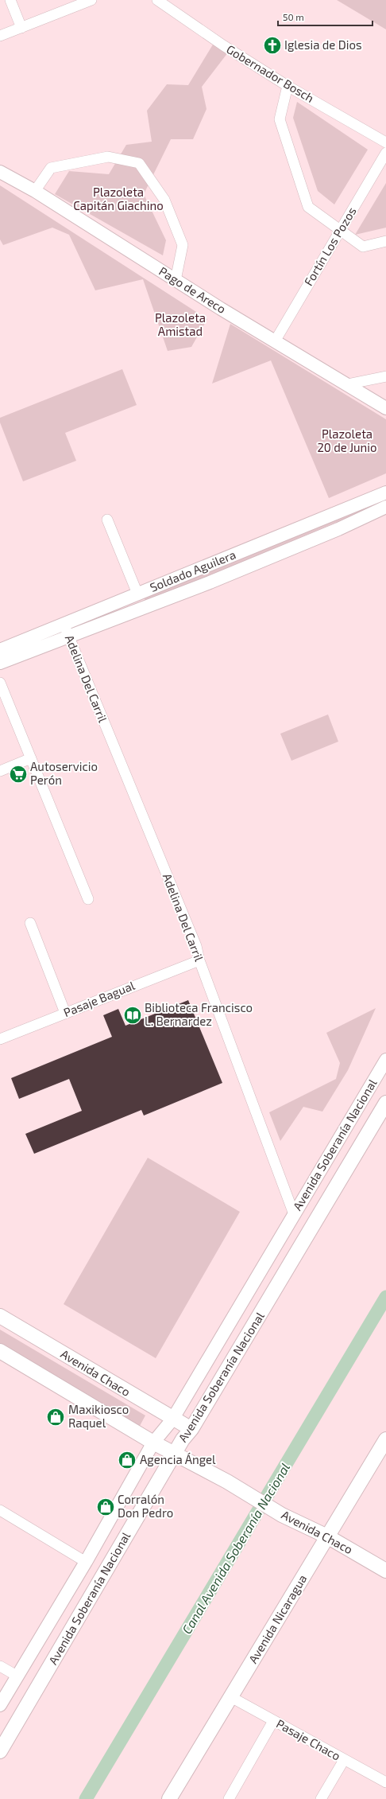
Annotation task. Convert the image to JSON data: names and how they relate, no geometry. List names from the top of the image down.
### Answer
{
  "streets": {
    "main road": ["Avenida Soberanía Nacional", "Avenida Chaco", "Avenida Nicaragua"],
    "street": [
      "Gobernador Bosch",
      "Fortín Los Pozos",
      "Pago de Areco",
      "Soldado Aguilera",
      "Adelina Del Carril",
      "Pasaje Bagual",
      "Pasaje Chaco"
    ]
  },
  "crossings": [
    ["Fortín Los Pozos", "Pago de Areco"],
    ["Soldado Aguilera", "Adelina Del Carril"],
    ["Adelina Del Carril", "Pasaje Bagual"],
    ["Adelina Del Carril", "Avenida Soberanía Nacional"],
    ["Avenida Soberanía Nacional", "Avenida Chaco"],
    ["Avenida Chaco", "Avenida Nicaragua"],
    ["Avenida Nicaragua", "Pasaje Chaco"]
  ],
  "water": ["Canal Avenida Soberanía Nacional"],
  "parks": ["Plazoleta Capitán Giachino", "Plazoleta Amistad", "Plazoleta 20 de Junio"],
  "places": {
    "church": ["Iglesia de Dios"],
    "supermarket": ["Autoservicio Perón"],
    "library": ["Biblioteca Francisco L. Bernardez"],
    "shop": ["Maxikiosco Raquel", "Agencia Ángel", "Corralón Don Pedro"]
  },
  "scale_bar": "50 m"
}
